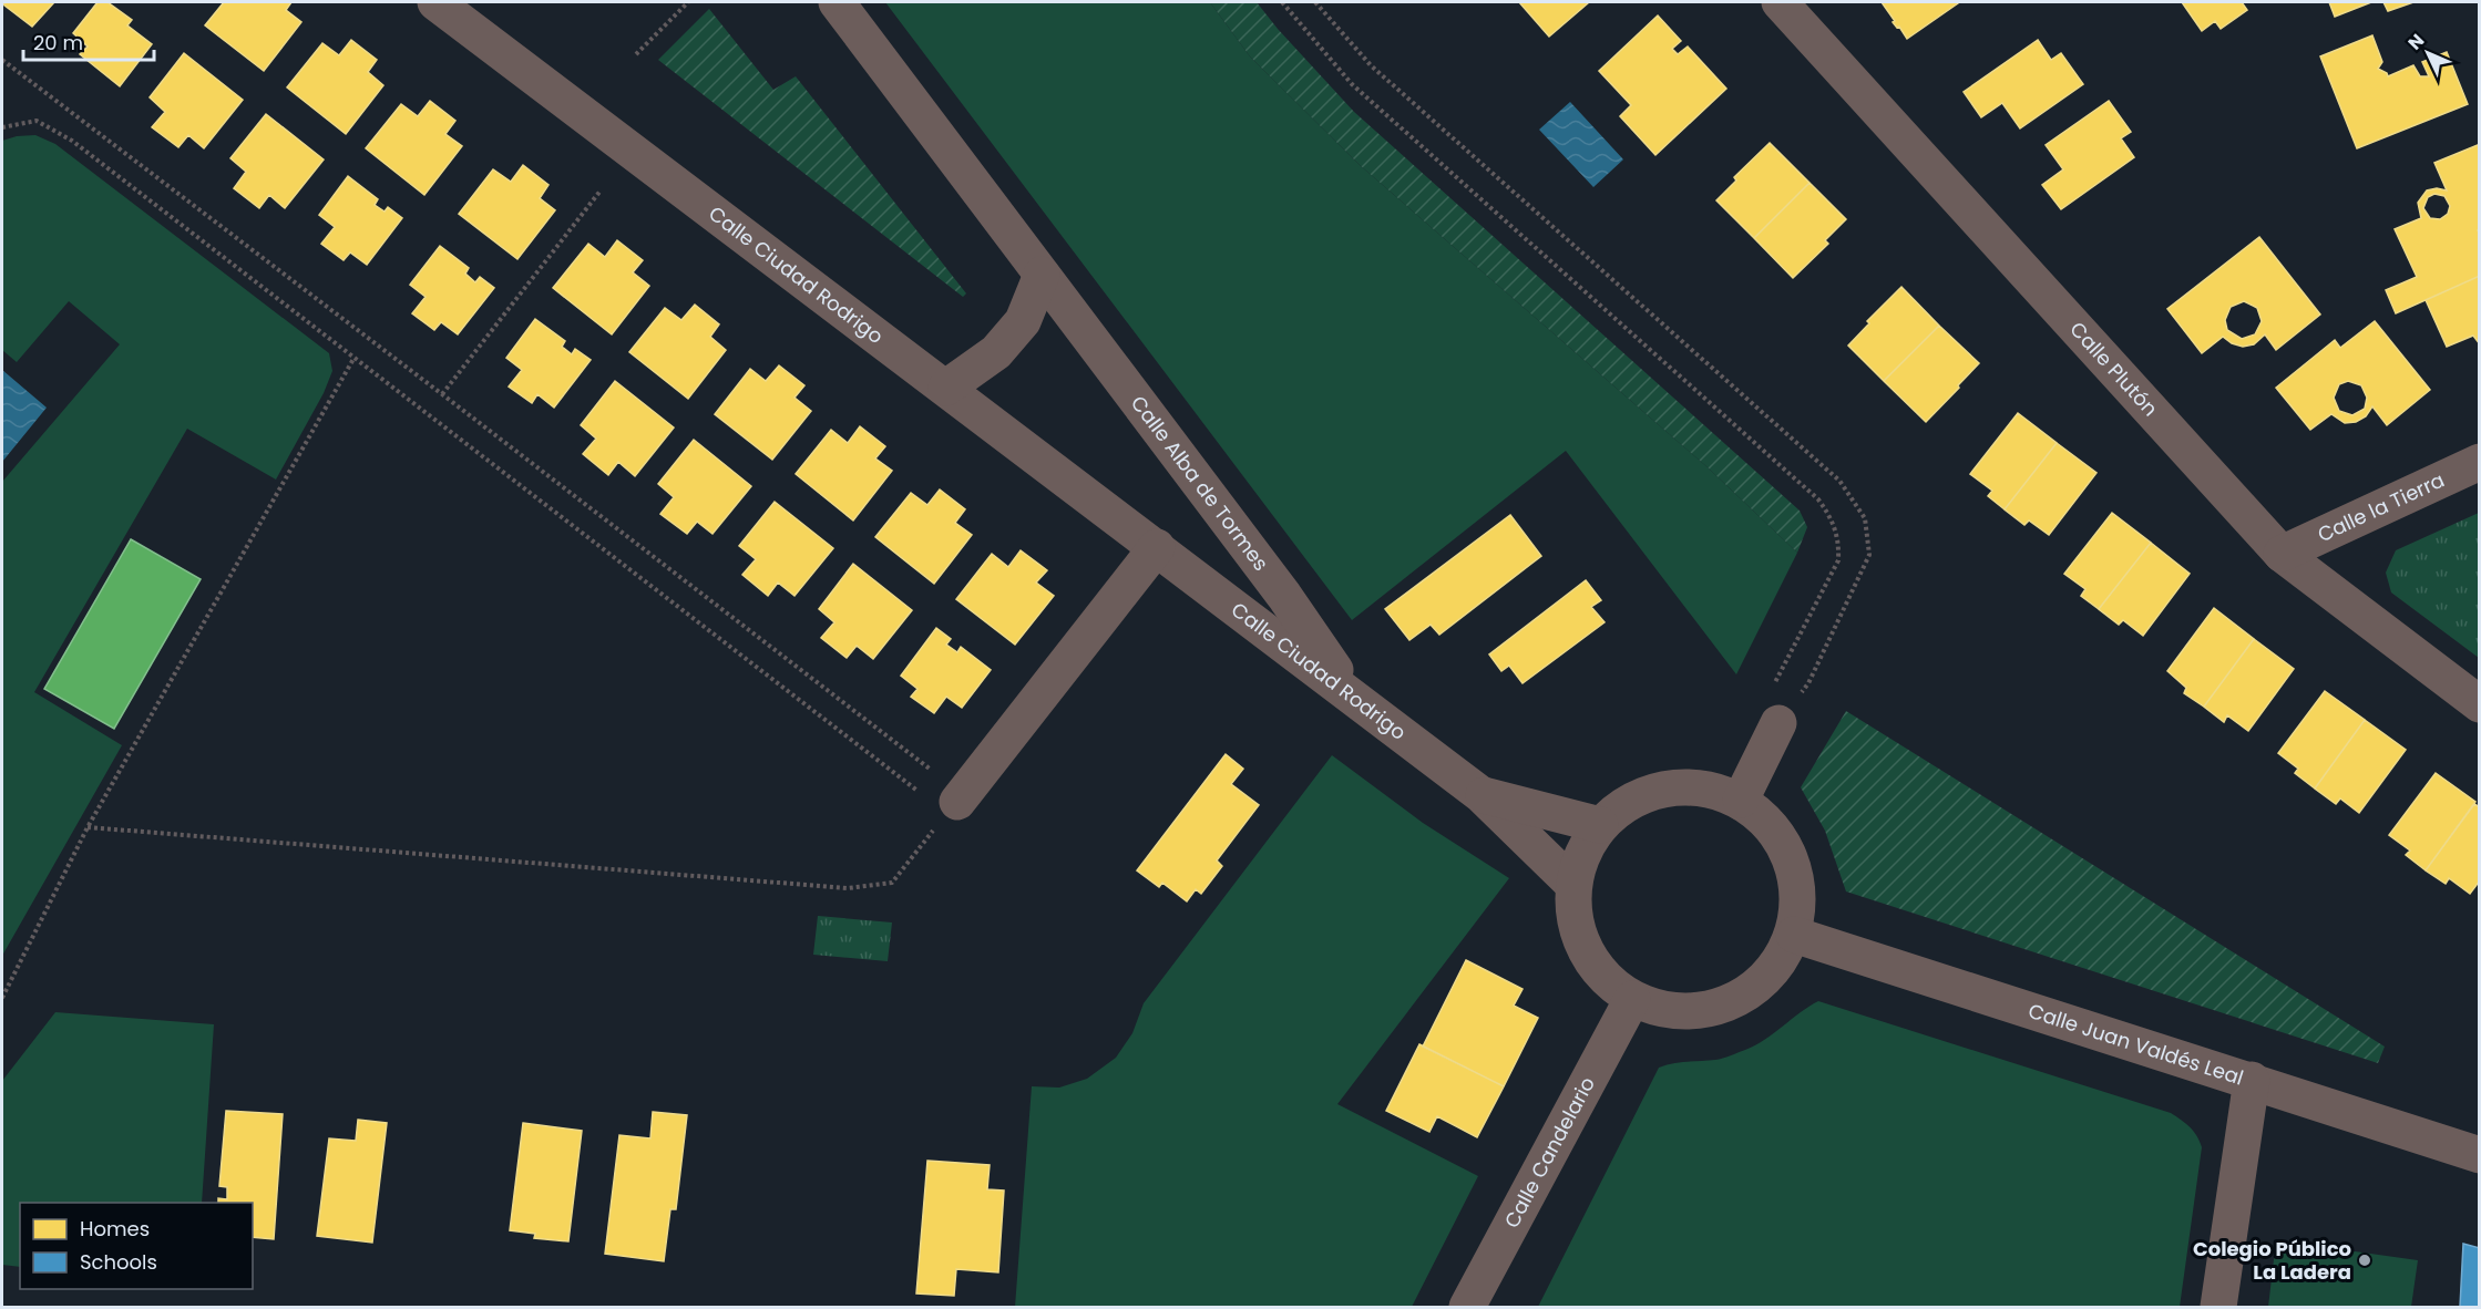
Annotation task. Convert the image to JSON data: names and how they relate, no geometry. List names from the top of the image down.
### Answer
{
  "streets": {
    "street": [
      "Calle Ciudad Rodrigo",
      "Calle Plutón",
      "Calle Alba de Tormes",
      "Calle la Tierra",
      "Calle Juan Valdés Leal",
      "Calle Candelario"
    ]
  },
  "crossings": [
    ["Calle Ciudad Rodrigo", "Calle Alba de Tormes"],
    ["Calle Ciudad Rodrigo", "Calle Juan Valdés Leal"],
    ["Calle Ciudad Rodrigo", "Calle Candelario"],
    ["Calle Plutón", "Calle la Tierra"],
    ["Calle Juan Valdés Leal", "Calle Candelario"]
  ],
  "places": ["Colegio Público La Ladera"],
  "legend": ["Homes", "Schools"],
  "scale_bar": "20 m",
  "north": "top left"
}
